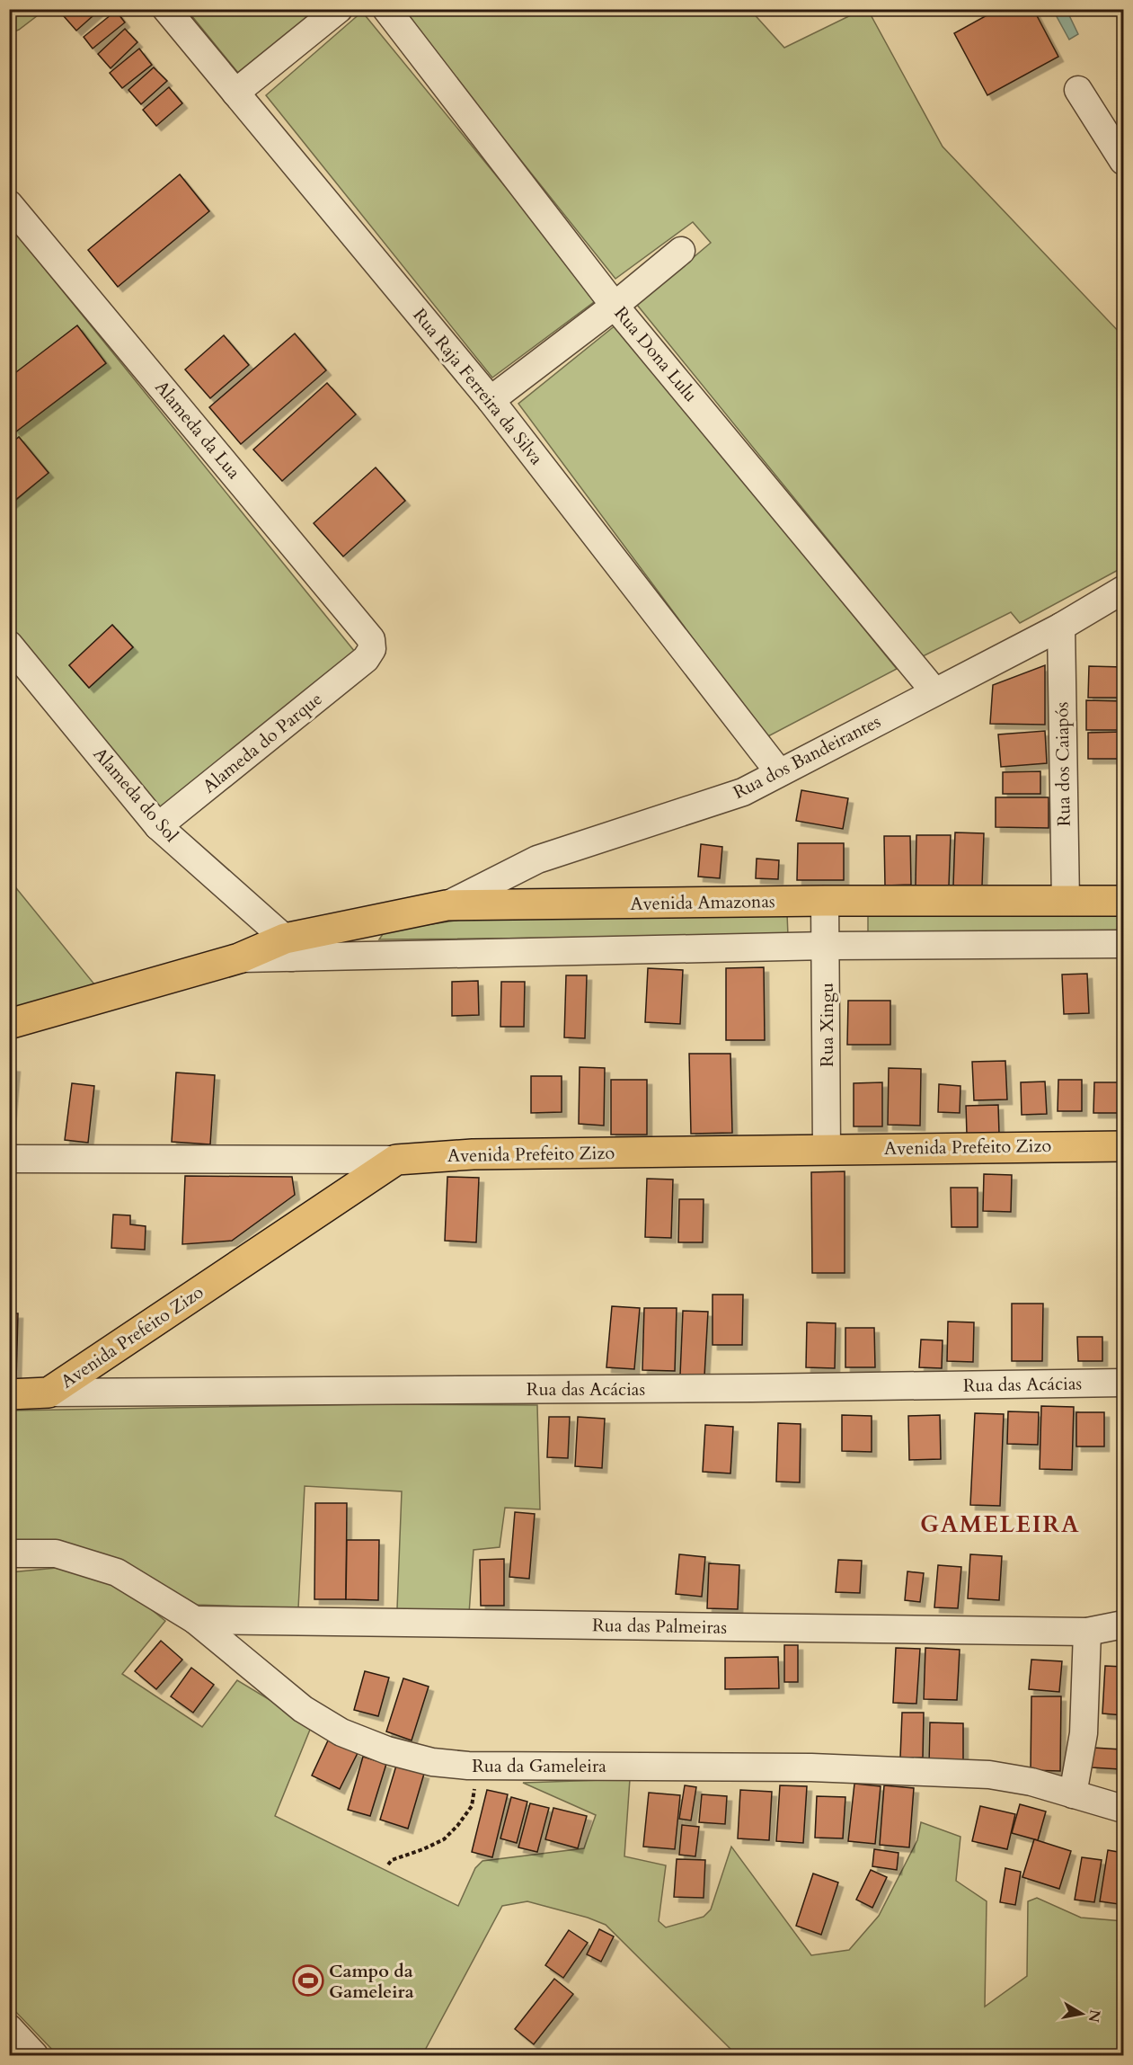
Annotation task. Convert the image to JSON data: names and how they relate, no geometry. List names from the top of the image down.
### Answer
{
  "streets": {
    "main road": ["Avenida Amazonas", "Avenida Prefeito Zizo"],
    "street": [
      "Rua Dona Lulu",
      "Rua Raja Ferreira da Silva",
      "Alameda da Lua",
      "Alameda do Parque",
      "Rua dos Bandeirantes",
      "Rua dos Caiapós",
      "Alameda do Sol",
      "Rua Xingu",
      "Rua das Acácias",
      "Rua das Palmeiras",
      "Rua da Gameleira"
    ]
  },
  "crossings": [
    ["Rua Dona Lulu", "Rua dos Bandeirantes"],
    ["Rua Raja Ferreira da Silva", "Rua dos Bandeirantes"],
    ["Alameda da Lua", "Alameda do Parque"],
    ["Alameda do Parque", "Alameda do Sol"],
    ["Rua dos Bandeirantes", "Rua dos Caiapós"],
    ["Rua dos Bandeirantes", "Avenida Amazonas"],
    ["Rua dos Caiapós", "Avenida Amazonas"],
    ["Alameda do Sol", "Avenida Amazonas"],
    ["Avenida Amazonas", "Rua Xingu"],
    ["Rua Xingu", "Avenida Prefeito Zizo"],
    ["Avenida Prefeito Zizo", "Rua das Acácias"],
    ["Rua das Palmeiras", "Rua da Gameleira"]
  ],
  "districts": ["GAMELEIRA"],
  "places": {
    "sports": ["Campo da Gameleira"]
  },
  "north": "right"
}
